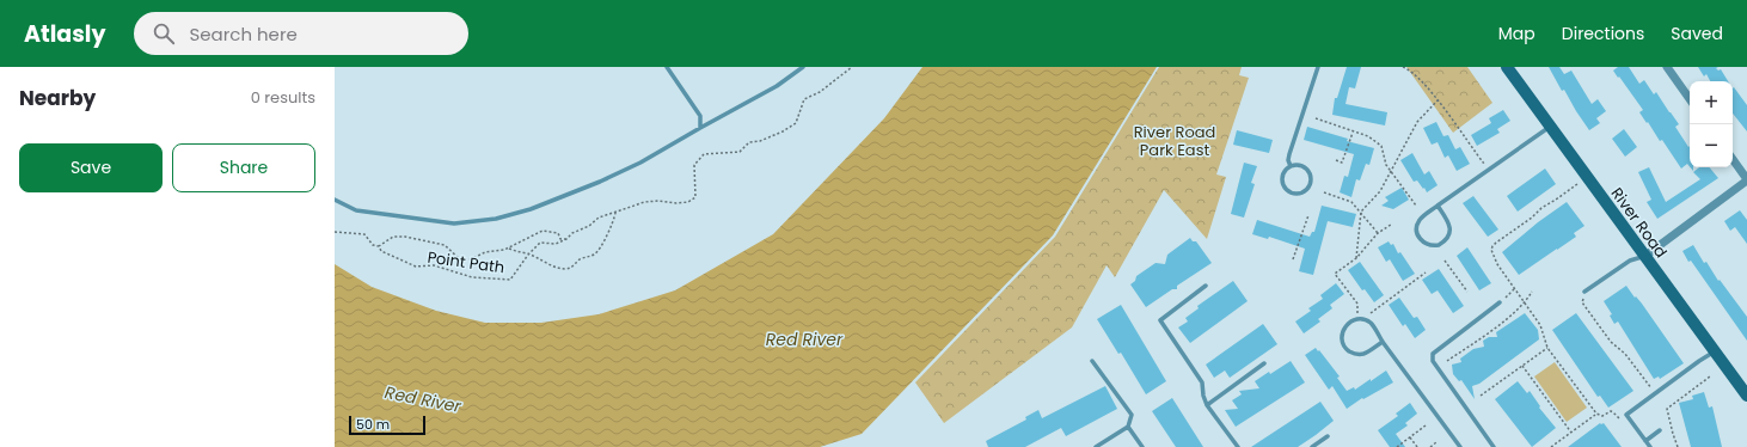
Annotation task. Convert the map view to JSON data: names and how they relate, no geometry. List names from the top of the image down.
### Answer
{
  "streets": {
    "street": ["River Road"],
    "path": ["Point Path"]
  },
  "water": ["Red River"],
  "parks": ["River Road Park East"],
  "scale_bar": "50 m",
  "page": {
    "header": "Atlasly",
    "search": "Search here",
    "nav": ["Map", "Directions", "Saved"],
    "heading": ["Nearby", "0 results"],
    "map_buttons": ["+", "−"],
    "buttons": ["Save", "Share"],
    "scale": "50 m"
  }
}
